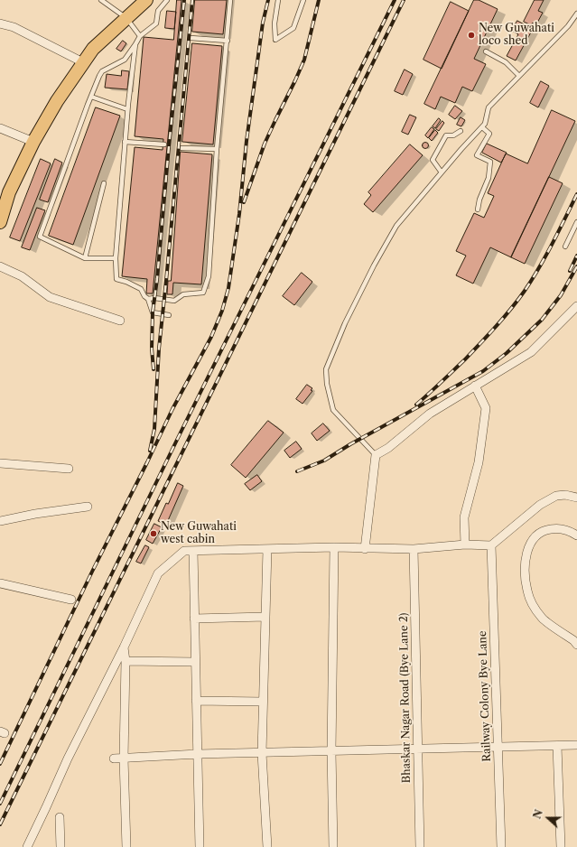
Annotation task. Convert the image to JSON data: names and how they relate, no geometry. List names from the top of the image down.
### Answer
{
  "streets": {
    "street": ["Railway Colony Bye Lane", "Bhaskar Nagar Road (Bye Lane 2)"]
  },
  "places": ["New Guwahati loco shed", "New Guwahati west cabin"],
  "north": "left"
}
